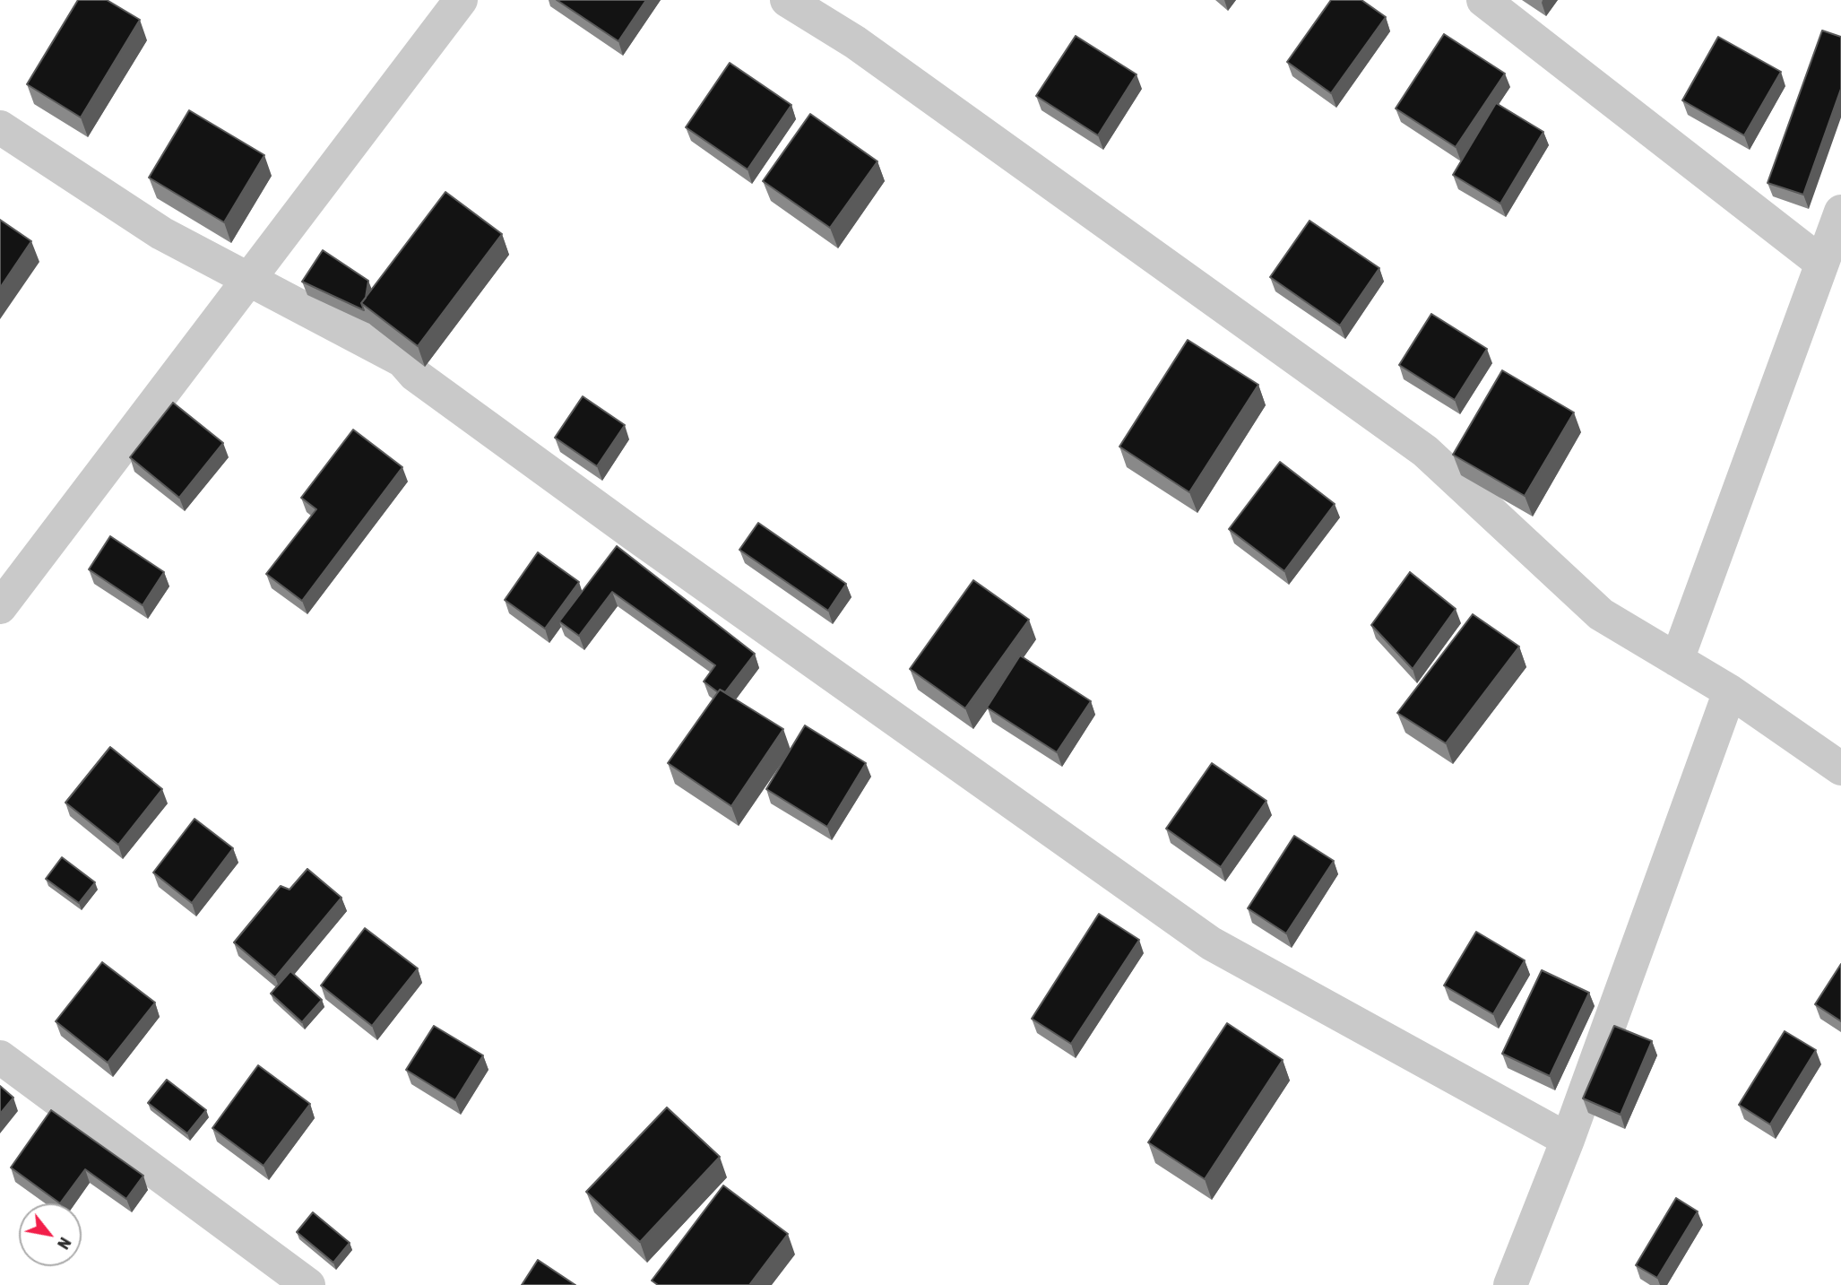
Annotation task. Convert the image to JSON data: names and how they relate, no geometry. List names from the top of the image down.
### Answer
{
  "north": "bottom right"
}
